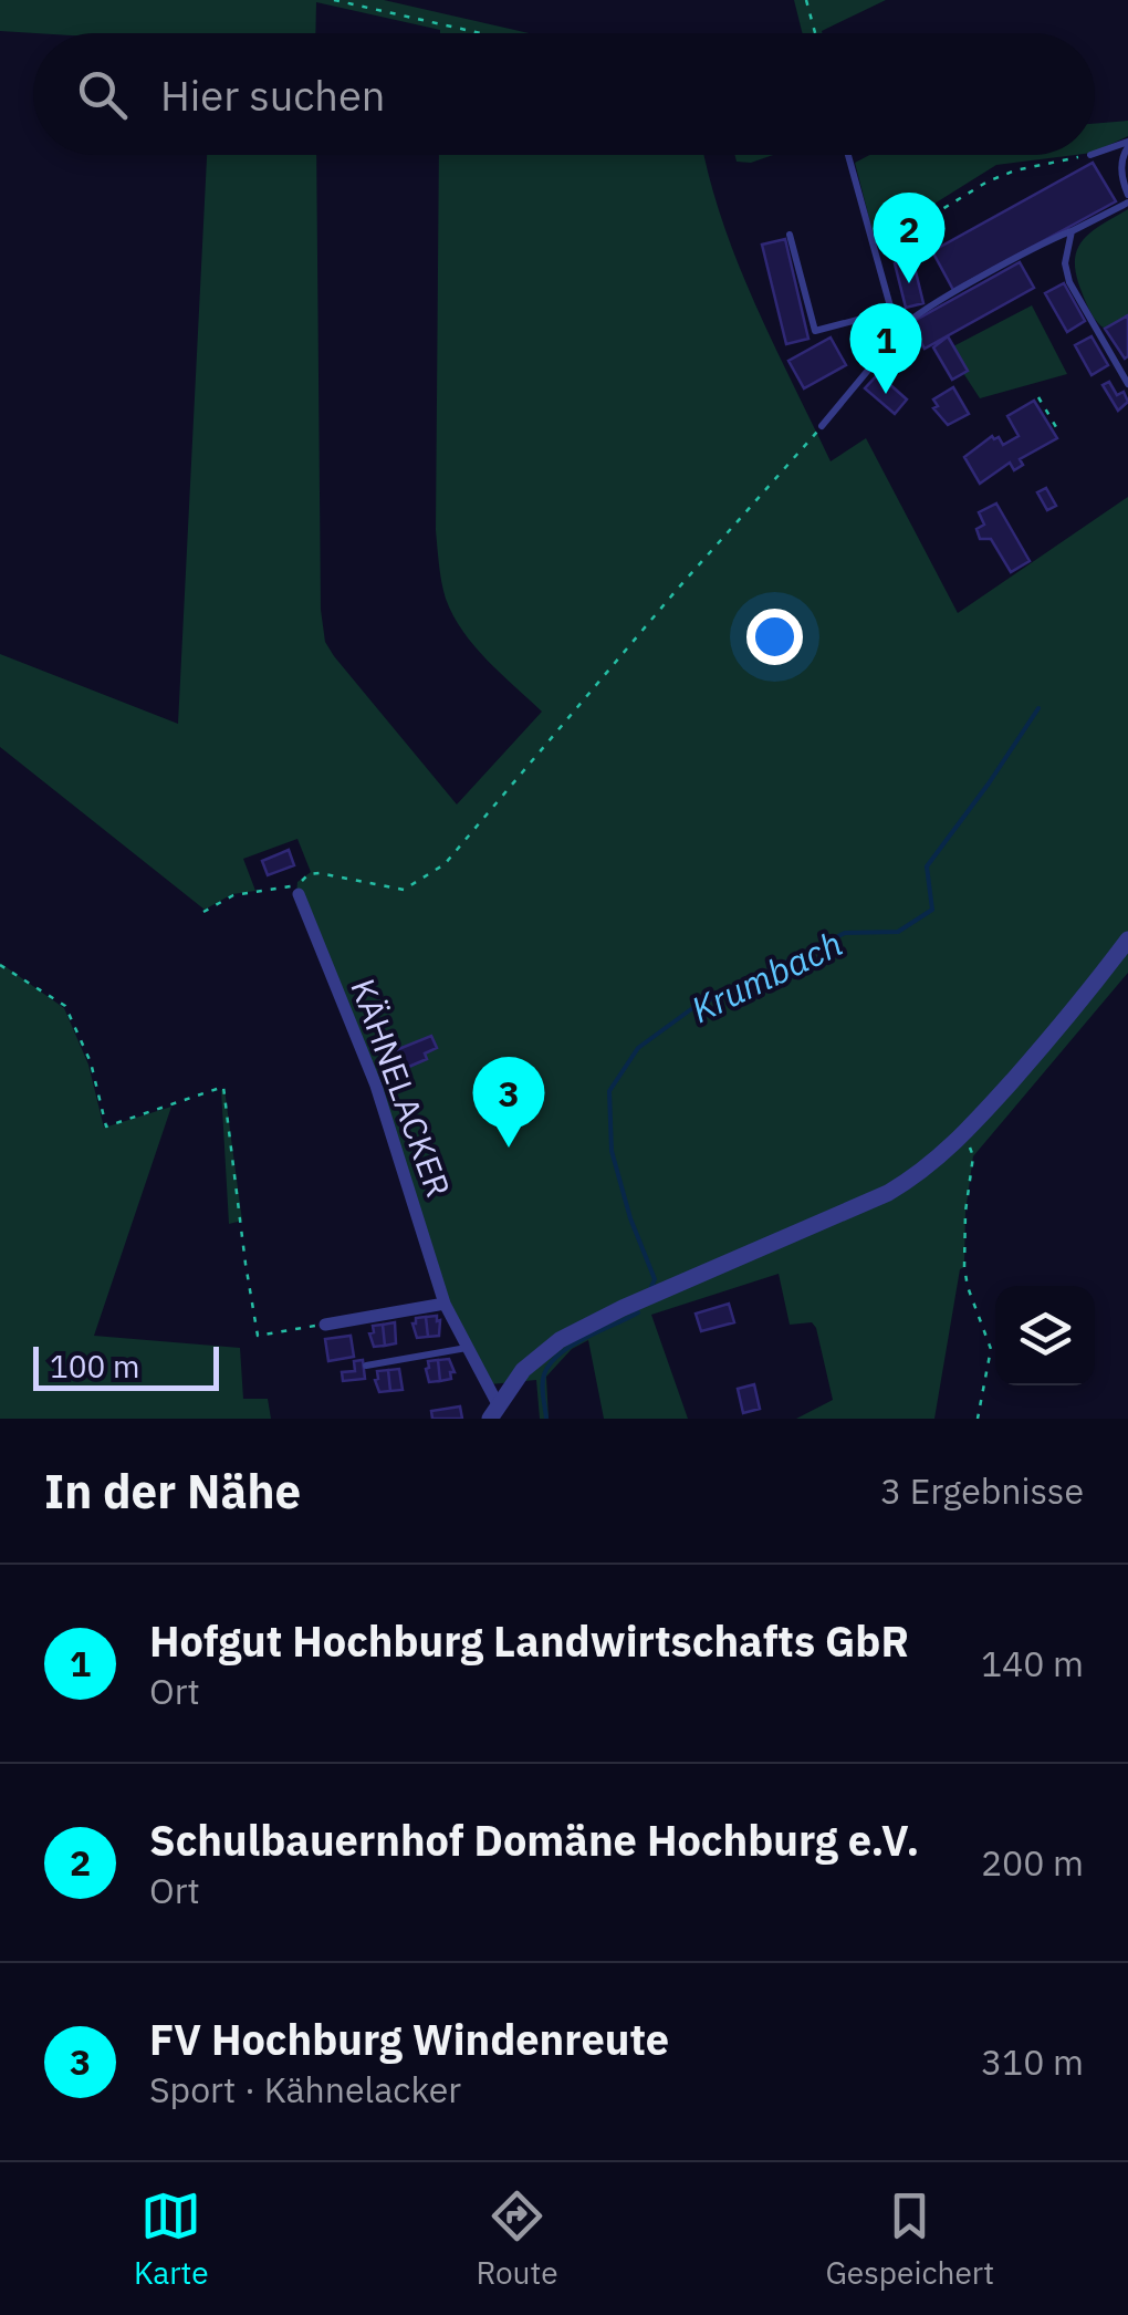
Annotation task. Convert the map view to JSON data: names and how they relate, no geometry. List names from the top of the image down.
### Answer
{
  "streets": {
    "street": ["KÄHNELACKER"]
  },
  "water": ["Krumbach"],
  "scale_bar": "100 m",
  "page": {
    "search": "Hier suchen",
    "pins": ["2", "1", "3"],
    "scale": "100 m",
    "heading": ["In der Nähe", "3 Ergebnisse"],
    "list": [
      {
        "mark": "1",
        "name": "Hofgut Hochburg Landwirtschafts GbR",
        "note": "Ort",
        "value": "140 m"
      },
      {
        "mark": "2",
        "name": "Schulbauernhof Domäne Hochburg e.V.",
        "note": "Ort",
        "value": "200 m"
      },
      {
        "mark": "3",
        "name": "FV Hochburg Windenreute",
        "note": "Sport · Kähnelacker",
        "value": "310 m"
      }
    ],
    "nav": ["Karte", "Route", "Gespeichert"]
  }
}
